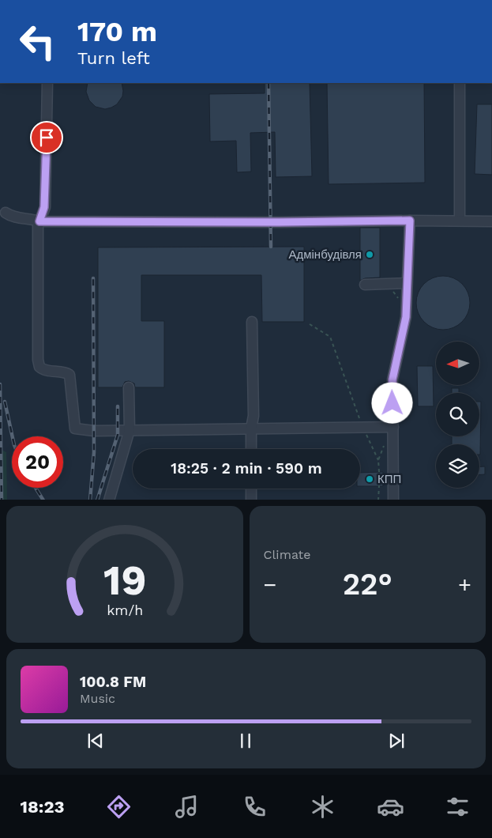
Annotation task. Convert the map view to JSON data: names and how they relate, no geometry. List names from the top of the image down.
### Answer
{
  "places": ["Адмінбудівля", "КПП"],
  "north": "left",
  "page": {
    "turn": ["170 m", "Turn left"],
    "limit": "20",
    "trip": "18:25 · 2 min · 590 m",
    "tile": "Climate",
    "heat": ["−", "22°", "+"],
    "song": ["100.8 FM", "Music"],
    "tabs": "18:23",
    "gauge": ["19", "km/h"]
  }
}
